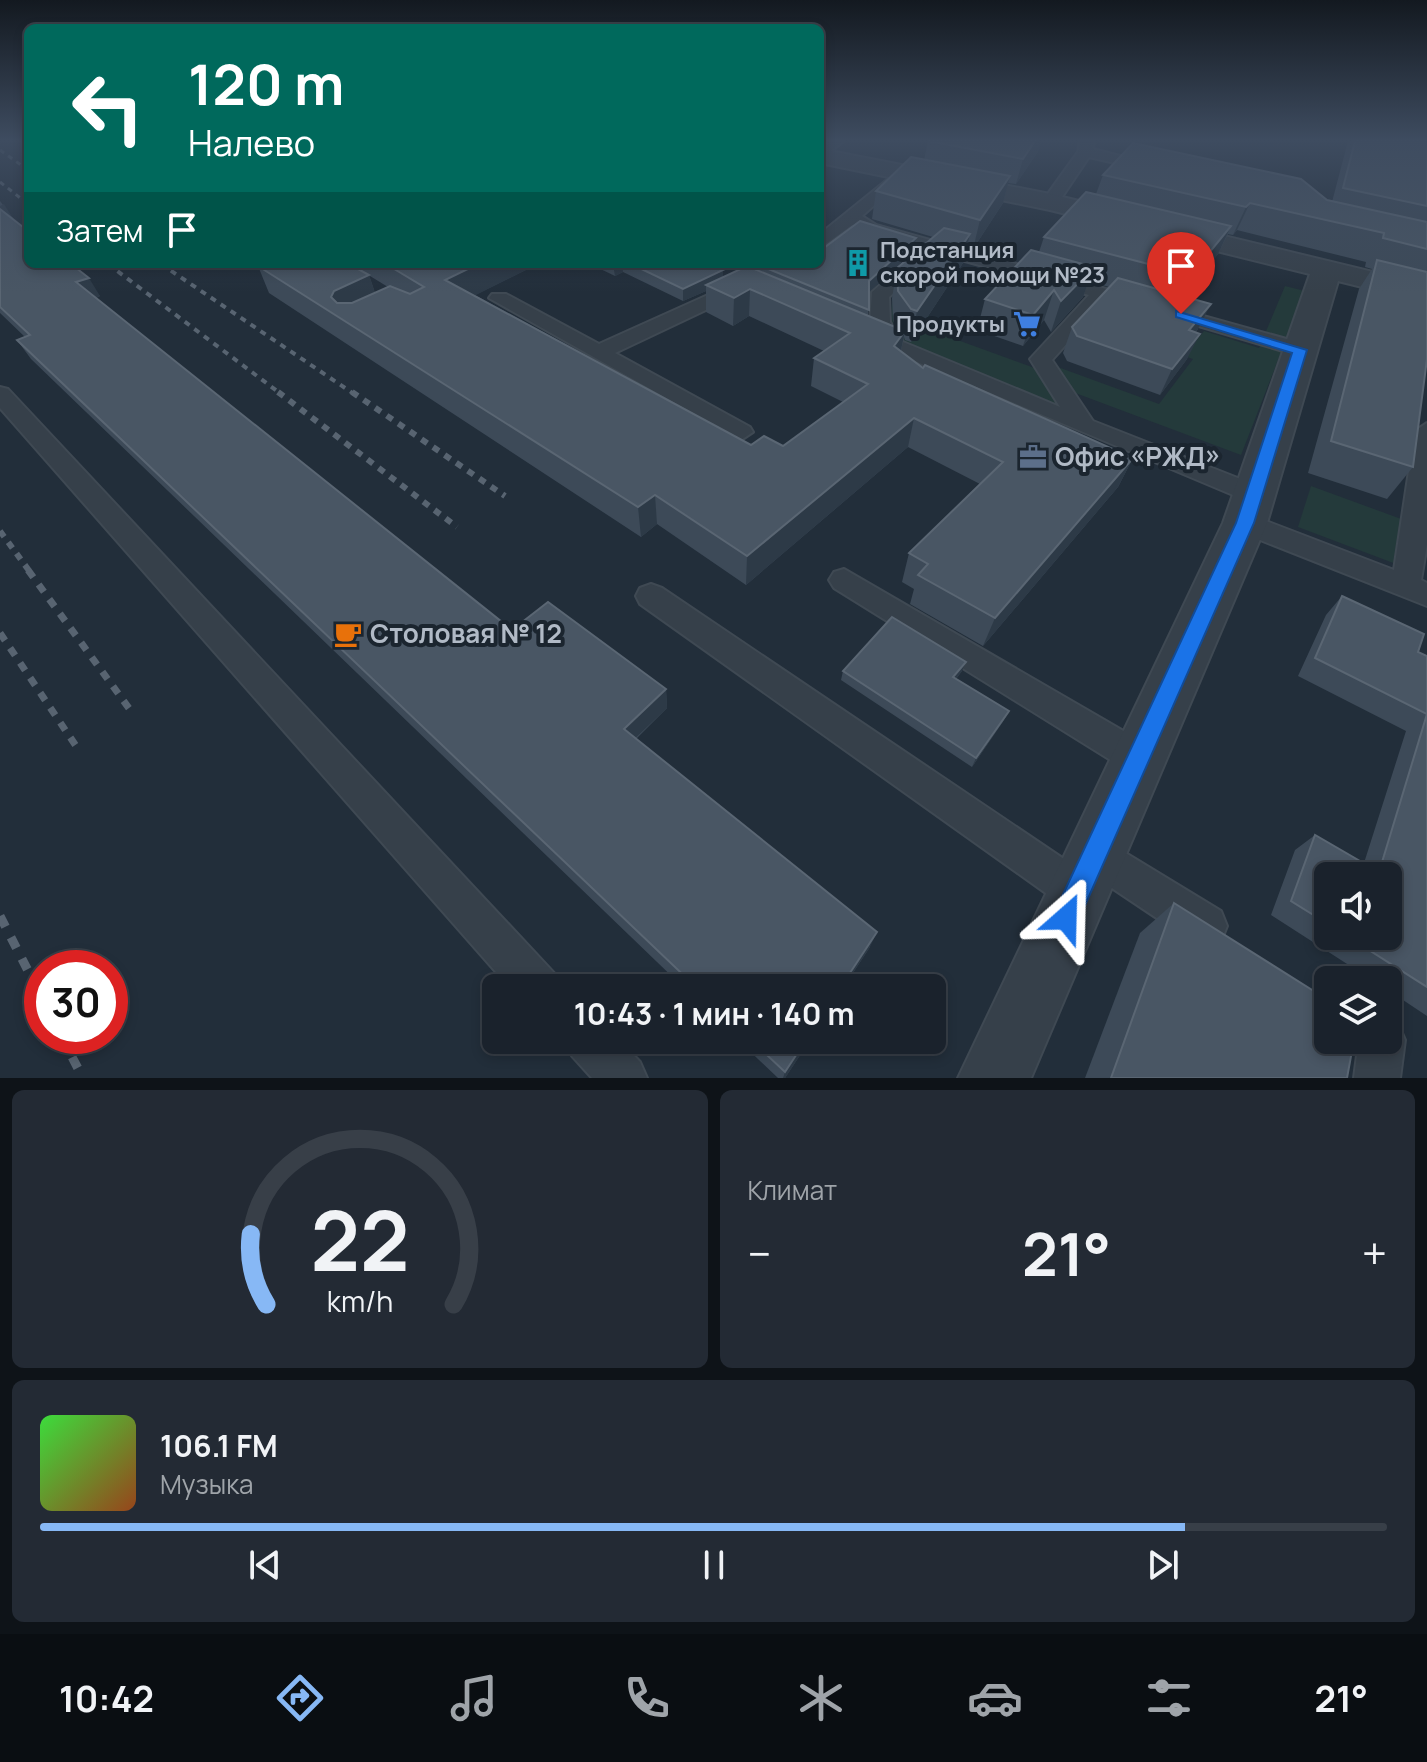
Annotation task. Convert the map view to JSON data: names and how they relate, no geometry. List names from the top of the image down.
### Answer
{
  "places": {
    "building": ["Подстанция скорой помощи №23"],
    "supermarket": ["Продукты"],
    "office": ["Офис «РЖД»"],
    "cafe": ["Столовая № 12"]
  },
  "page": {
    "turn": ["120 m", "Налево"],
    "then": "Затем",
    "limit": "30",
    "trip": "10:43 · 1 мин · 140 m",
    "tile": "Климат",
    "heat": ["−", "21°", "+"],
    "song": ["106.1 FM", "Музыка"],
    "tabs": ["10:42", "21°"],
    "gauge": ["22", "km/h"]
  }
}
